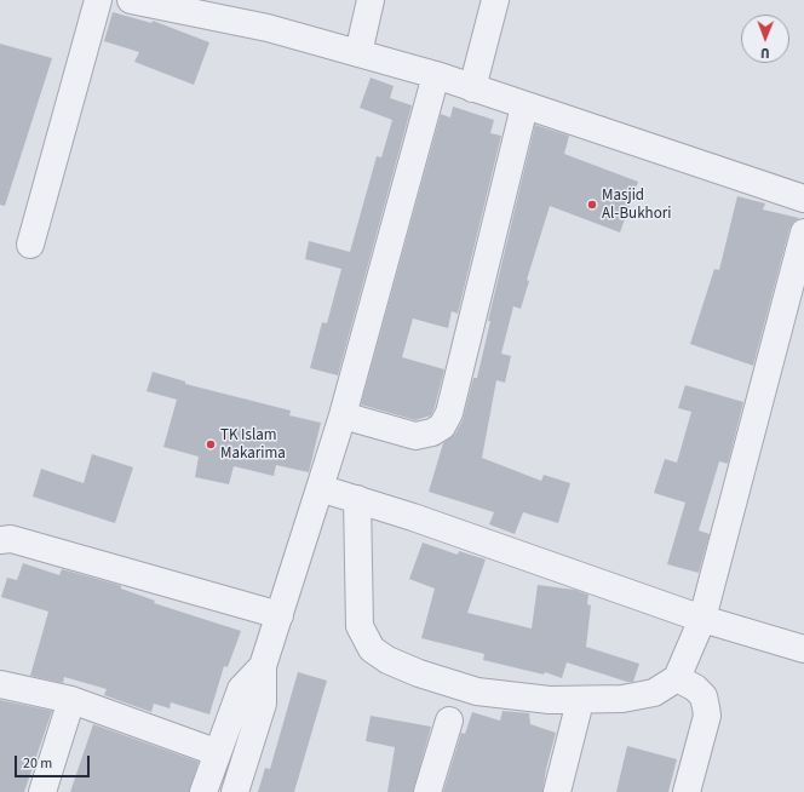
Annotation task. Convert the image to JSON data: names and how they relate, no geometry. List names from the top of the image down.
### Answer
{
  "places": ["Masjid Al-Bukhori", "TK Islam Makarima"],
  "scale_bar": "20 m",
  "north": "bottom"
}
